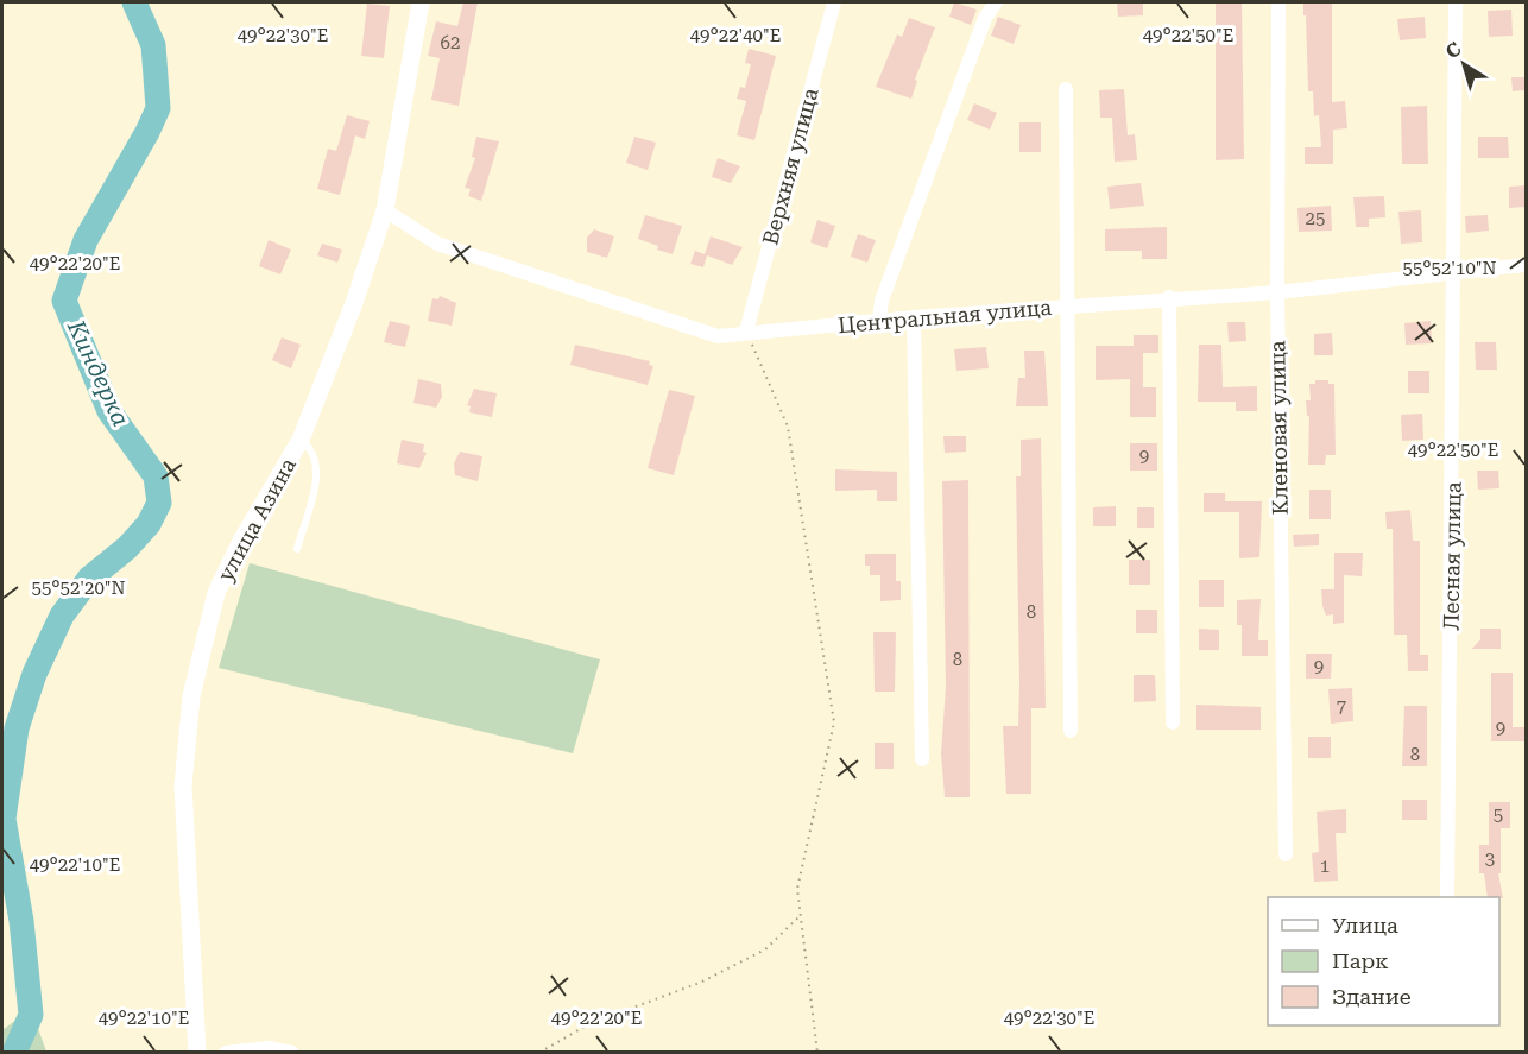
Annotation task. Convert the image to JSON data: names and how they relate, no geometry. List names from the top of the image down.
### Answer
{
  "streets": {
    "street": [
      "Верхняя улица",
      "Центральная улица",
      "Кленовая улица",
      "улица Азина",
      "Лесная улица"
    ]
  },
  "crossings": [
    ["Верхняя улица", "Центральная улица"],
    ["Центральная улица", "Кленовая улица"],
    ["Центральная улица", "улица Азина"],
    ["Центральная улица", "Лесная улица"]
  ],
  "water": ["Киндерка"],
  "house_numbers": [
    "62",
    "25",
    "9",
    "8",
    "8",
    "9",
    "7",
    "9",
    "8",
    "5",
    "3",
    "1"
  ],
  "legend": ["Улица", "Парк", "Здание"],
  "north": "top left",
  "coordinates": [
    "49°22'30\"E",
    "49°22'40\"E",
    "49°22'50\"E",
    "49°22'20\"E",
    "55°52'10\"N",
    "55°52'20\"N",
    "49°22'10\"E"
  ]
}
